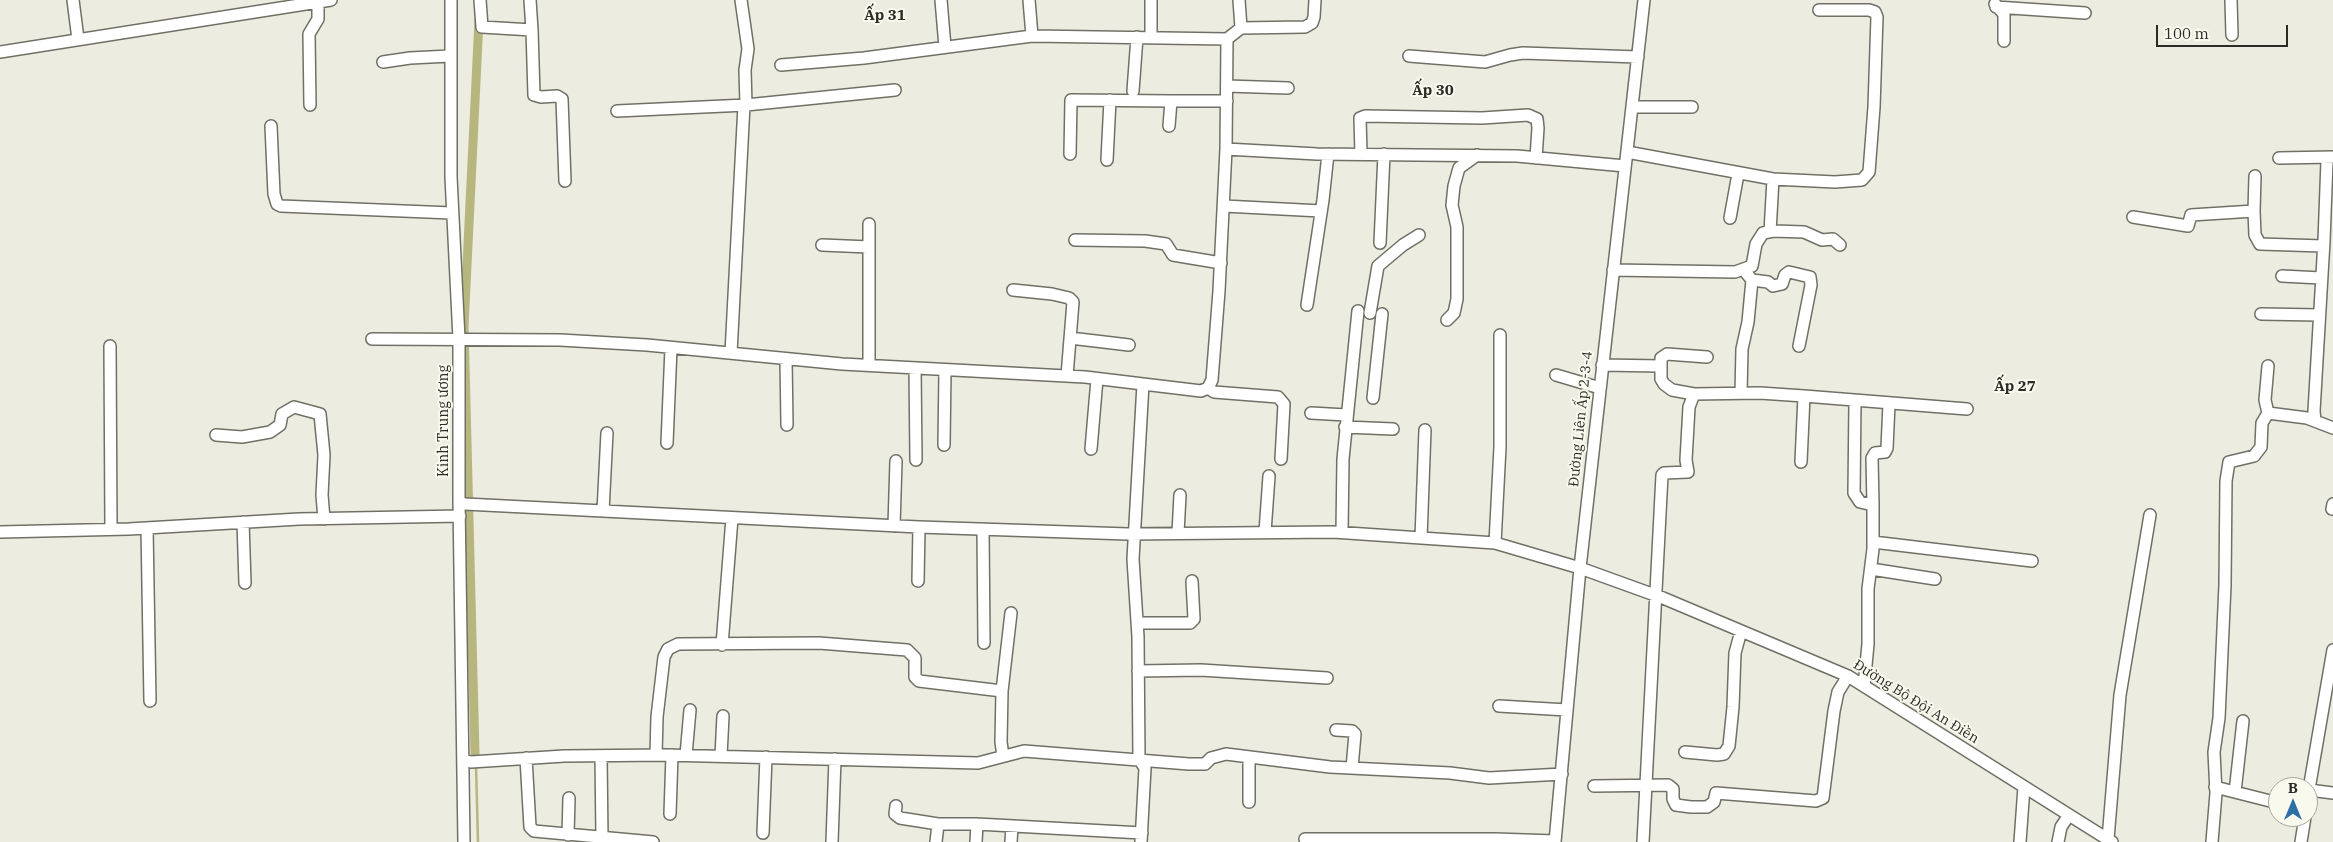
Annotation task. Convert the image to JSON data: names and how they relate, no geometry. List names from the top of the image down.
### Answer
{
  "streets": {
    "street": ["Đường Liên Ấp 2-3-4", "Kinh Trung ương", "Đường Bộ Đội An Điền"]
  },
  "crossings": [
    ["Đường Liên Ấp 2-3-4", "Đường Bộ Đội An Điền"],
    ["Kinh Trung ương", "Đường Bộ Đội An Điền"]
  ],
  "districts": ["Ấp 31", "Ấp 30", "Ấp 27"],
  "scale_bar": "100 m",
  "north": "top"
}
